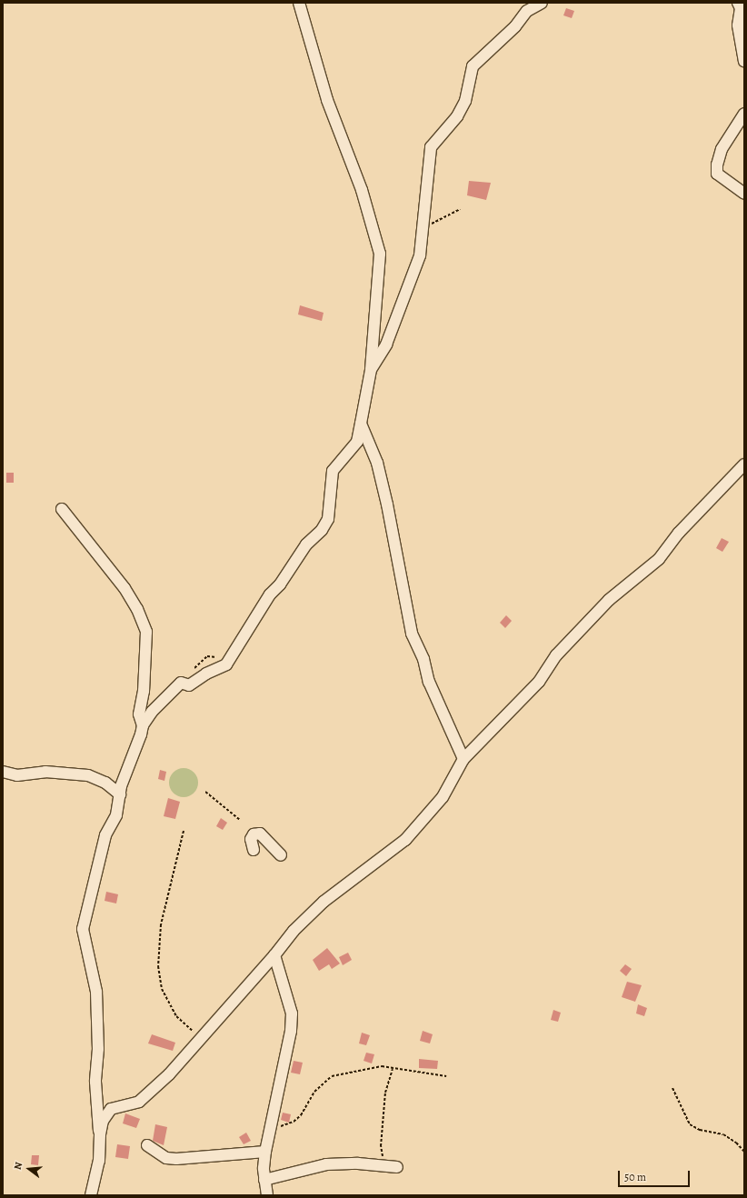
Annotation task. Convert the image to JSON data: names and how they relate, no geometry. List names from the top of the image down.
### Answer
{
  "scale_bar": "50 m",
  "north": "left"
}
